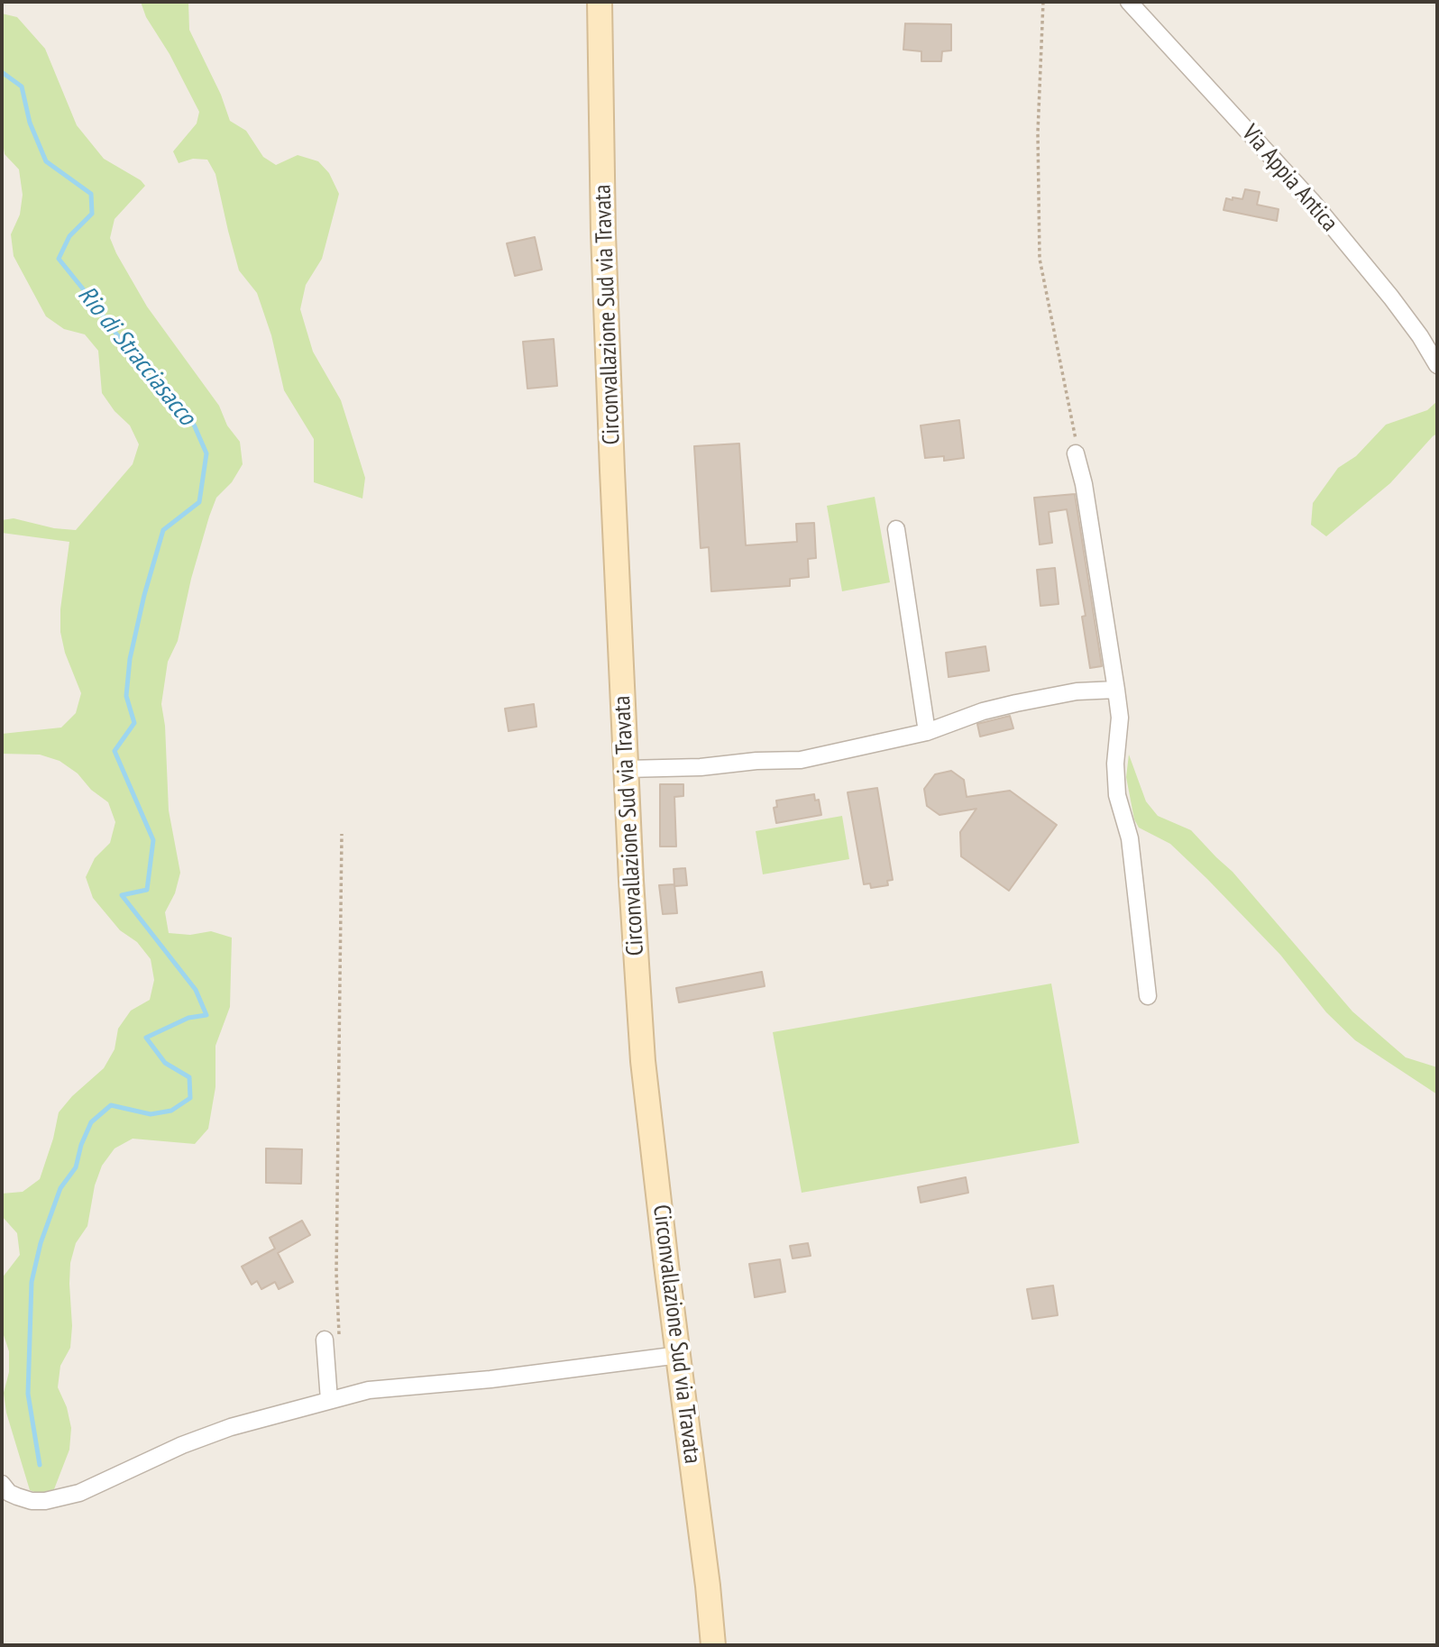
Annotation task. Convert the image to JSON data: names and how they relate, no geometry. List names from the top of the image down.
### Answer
{
  "streets": {
    "street": ["Via Appia Antica", "Circonvallazione Sud via Travata"]
  },
  "water": ["Rio di Stracciasacco"]
}
